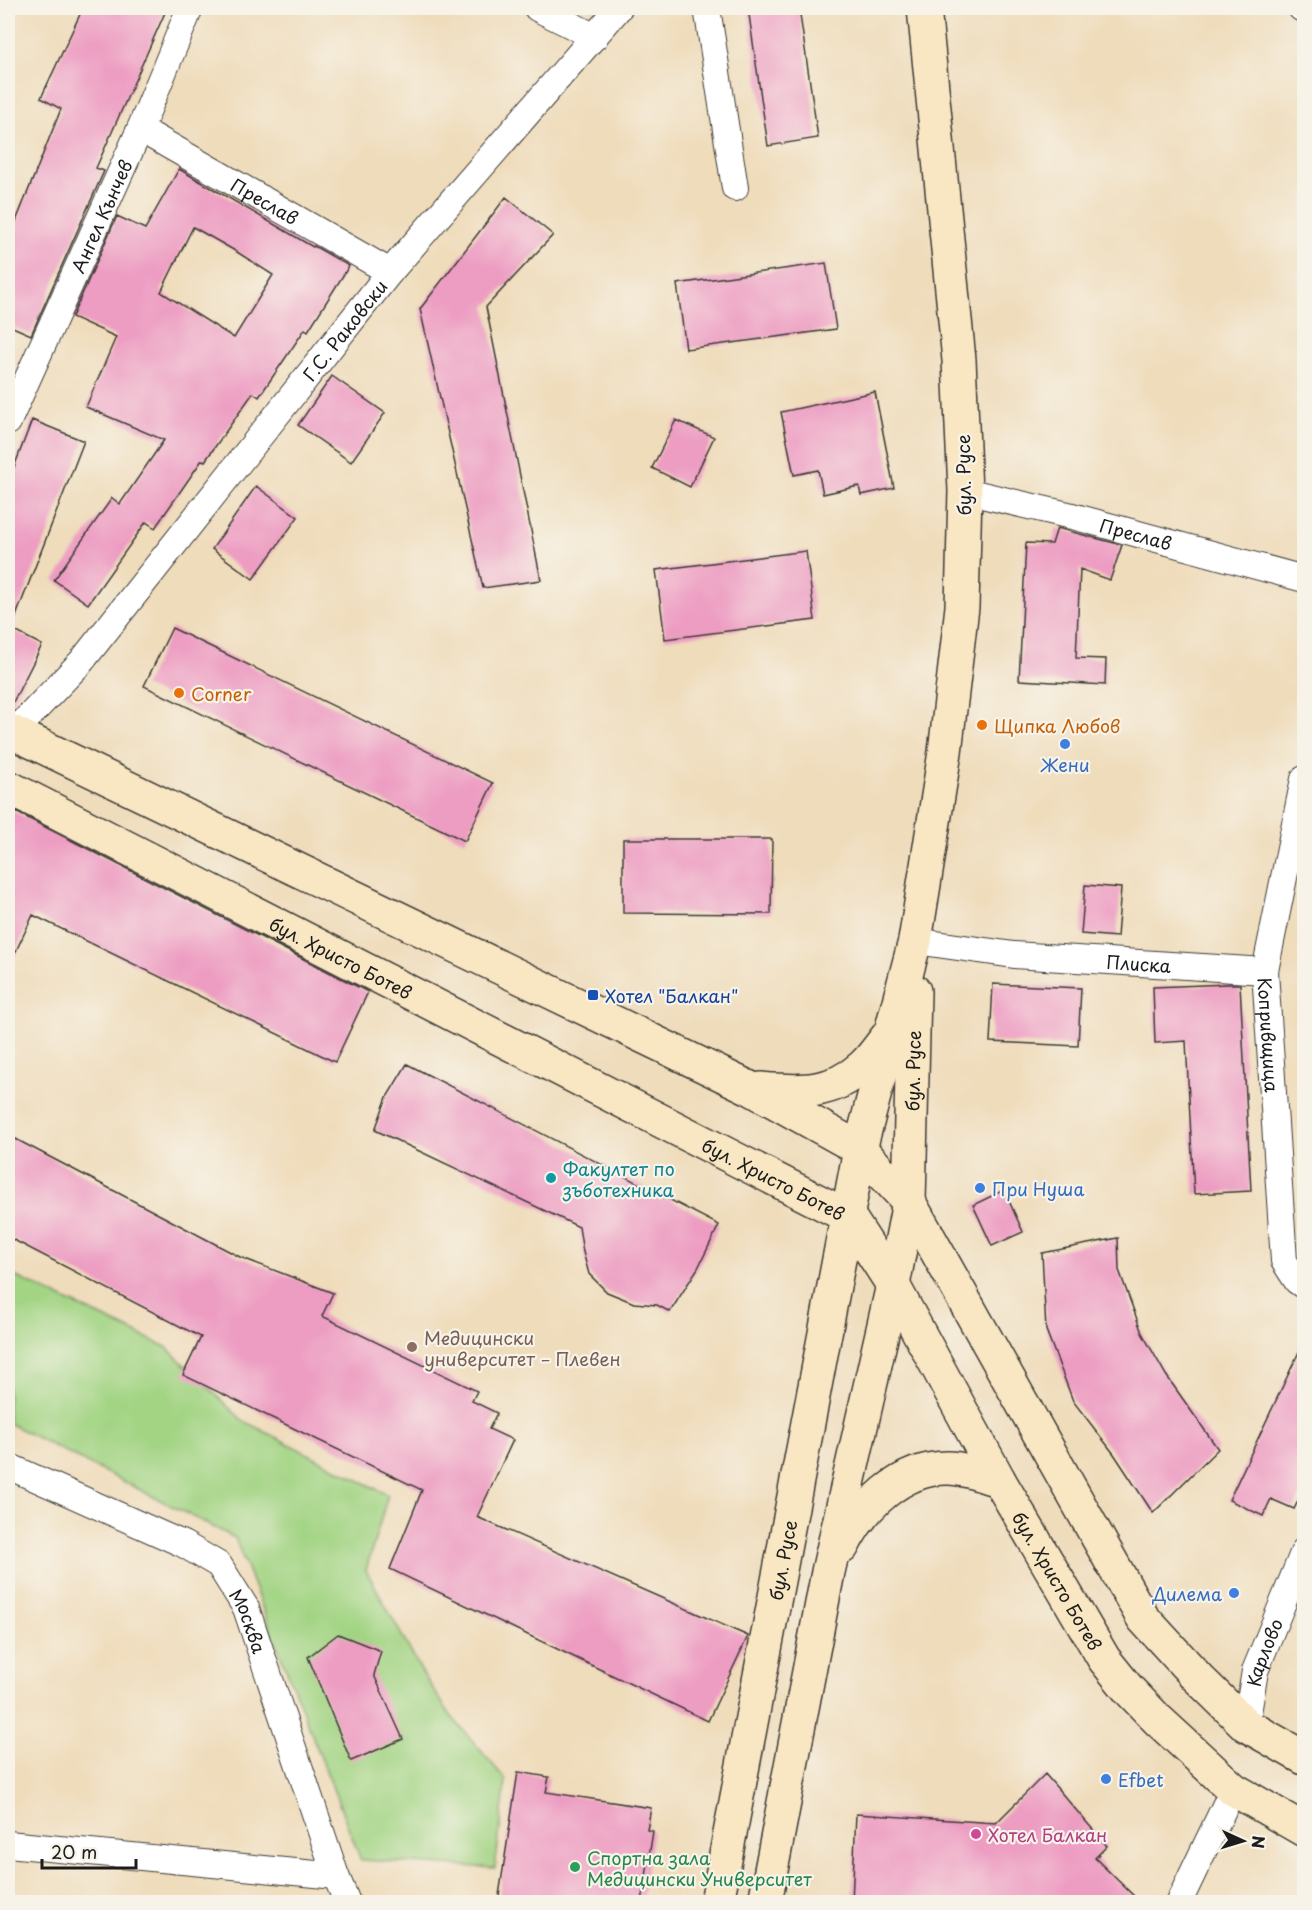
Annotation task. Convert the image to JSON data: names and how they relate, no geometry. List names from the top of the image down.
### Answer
{
  "streets": {
    "main road": ["бул. Русе", "бул. Христо Ботев"],
    "street": [
      "Преслав",
      "Ангел Кънчев",
      "Г.С. Раковски",
      "Плиска",
      "Копривщица",
      "Москва",
      "Карлово"
    ]
  },
  "crossings": [
    ["Преслав", "Ангел Кънчев"],
    ["Преслав", "Г.С. Раковски"],
    ["Преслав", "бул. Русе"],
    ["бул. Русе", "бул. Христо Ботев"],
    ["бул. Русе", "Плиска"],
    ["Плиска", "Копривщица"]
  ],
  "places": {
    "other": [
      "Corner",
      "Щипка Любов",
      "Жени",
      "Факултет по зъботехника",
      "При Нуша",
      "Медицински университет – Плевен",
      "Дилема",
      "Efbet",
      "Хотел Балкан",
      "Спортна зала Медицински Университет"
    ],
    "transit": ["Хотел \"Балкан\""]
  },
  "scale_bar": "20 m",
  "north": "right"
}
